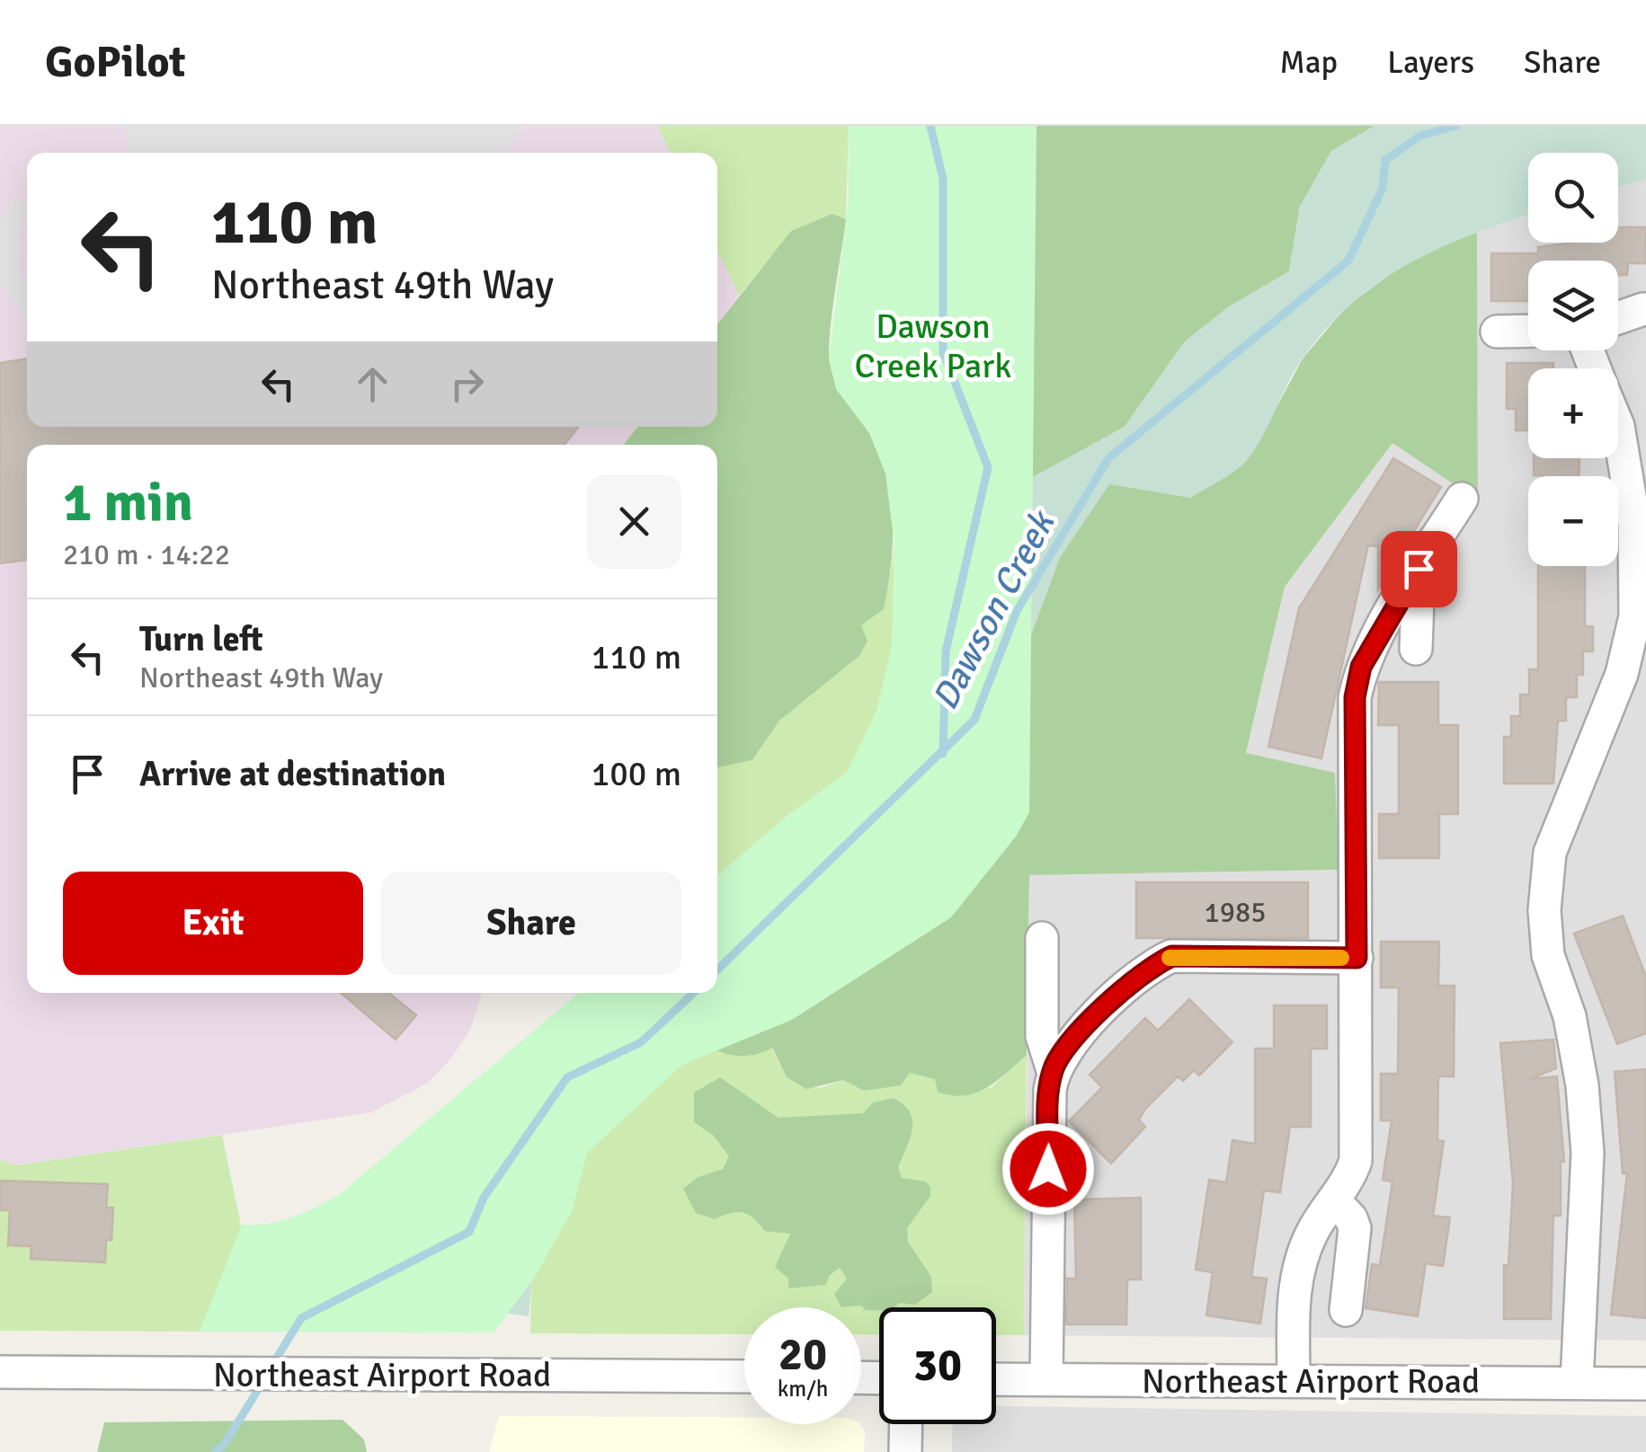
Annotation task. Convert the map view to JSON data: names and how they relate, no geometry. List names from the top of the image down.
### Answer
{
  "streets": {
    "street": ["Northeast Airport Road"]
  },
  "water": ["Dawson Creek"],
  "parks": ["Dawson Creek Park"],
  "house_numbers": ["1985"],
  "page": {
    "header": "GoPilot",
    "nav": ["Map", "Layers", "Share"],
    "map_buttons": ["+", "−"],
    "turn": ["110 m", "Northeast 49th Way"],
    "heading": ["1 min", "210 m · 14:22"],
    "list": [
      {
        "name": "Turn left",
        "note": "Northeast 49th Way",
        "value": "110 m"
      },
      {
        "name": "Arrive at destination",
        "value": "100 m"
      }
    ],
    "buttons": ["Exit", "Share"],
    "speed": "20 km/h",
    "limit": "30"
  }
}
